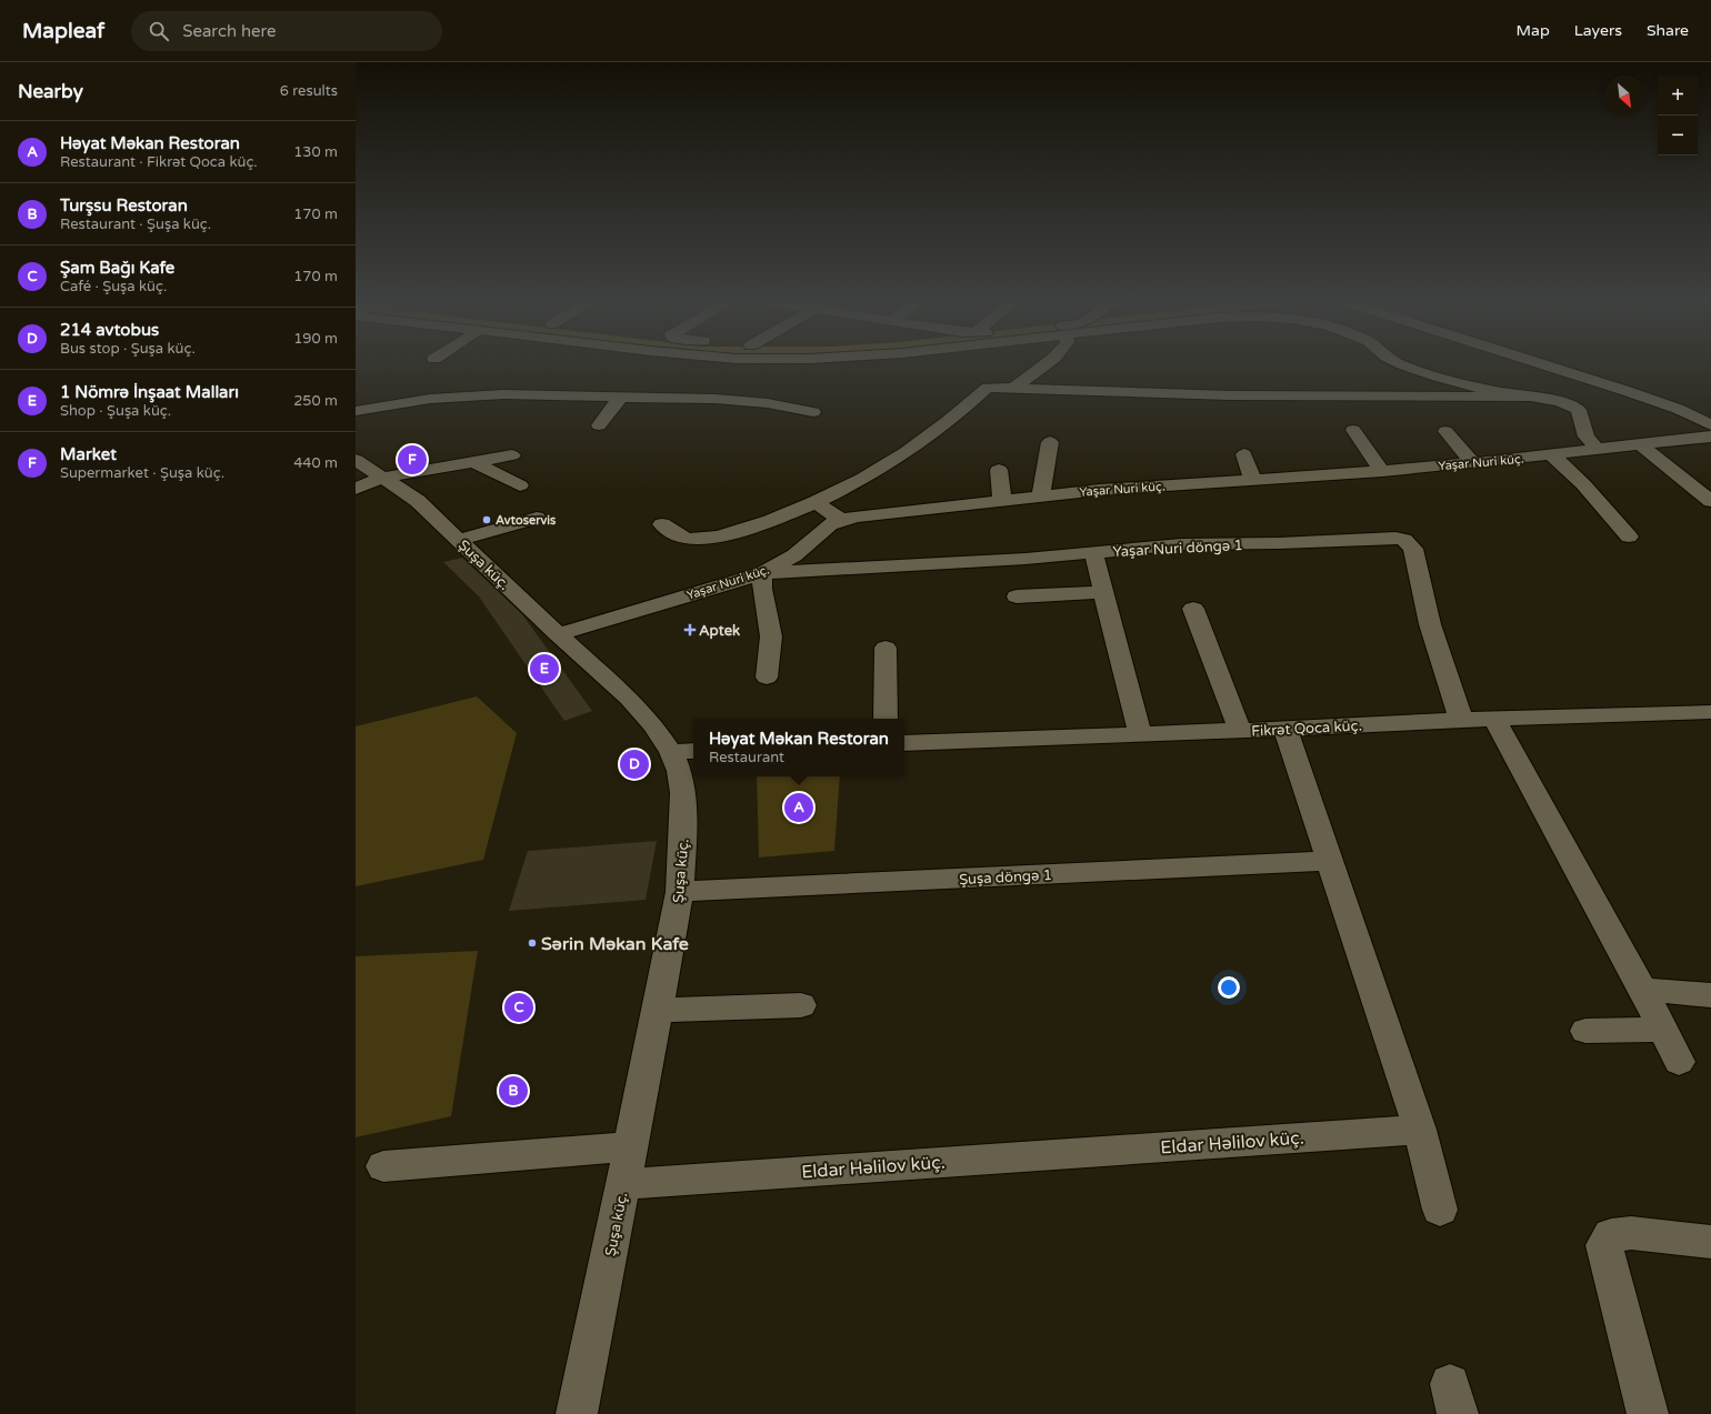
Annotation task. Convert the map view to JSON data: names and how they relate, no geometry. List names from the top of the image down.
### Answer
{
  "streets": {
    "street": [
      "Yaşar Nuri küç.",
      "Yaşar Nuri döngə 1",
      "Şuşa küç.",
      "Fikrət Qoca küç.",
      "Şuşa döngə 1",
      "Eldar Həlilov küç."
    ]
  },
  "crossings": [
    ["Yaşar Nuri küç.", "Yaşar Nuri döngə 1"],
    ["Yaşar Nuri küç.", "Şuşa küç."],
    ["Yaşar Nuri döngə 1", "Fikrət Qoca küç."],
    ["Şuşa küç.", "Şuşa döngə 1"],
    ["Şuşa küç.", "Eldar Həlilov küç."]
  ],
  "places": {
    "other": ["Avtoservis", "Sərin Məkan Kafe"],
    "health": ["Aptek"]
  },
  "north": "bottom right",
  "page": {
    "header": "Mapleaf",
    "search": "Search here",
    "nav": ["Map", "Layers", "Share"],
    "heading": ["Nearby", "6 results"],
    "map_buttons": ["+", "−"],
    "list": [
      {
        "mark": "A",
        "name": "Həyat Məkan Restoran",
        "note": "Restaurant · Fikrət Qoca küç.",
        "value": "130 m"
      },
      {
        "mark": "B",
        "name": "Turşsu Restoran",
        "note": "Restaurant · Şuşa küç.",
        "value": "170 m"
      },
      {
        "mark": "C",
        "name": "Şam Bağı Kafe",
        "note": "Café · Şuşa küç.",
        "value": "170 m"
      },
      {
        "mark": "D",
        "name": "214 avtobus",
        "note": "Bus stop · Şuşa küç.",
        "value": "190 m"
      },
      {
        "mark": "E",
        "name": "1 Nömrə İnşaat Malları",
        "note": "Shop · Şuşa küç.",
        "value": "250 m"
      },
      {
        "mark": "F",
        "name": "Market",
        "note": "Supermarket · Şuşa küç.",
        "value": "440 m"
      }
    ],
    "pins": [
      "F",
      "E",
      "D",
      "A",
      "C",
      "B"
    ],
    "popup": ["Həyat Məkan Restoran", "Restaurant"]
  }
}
